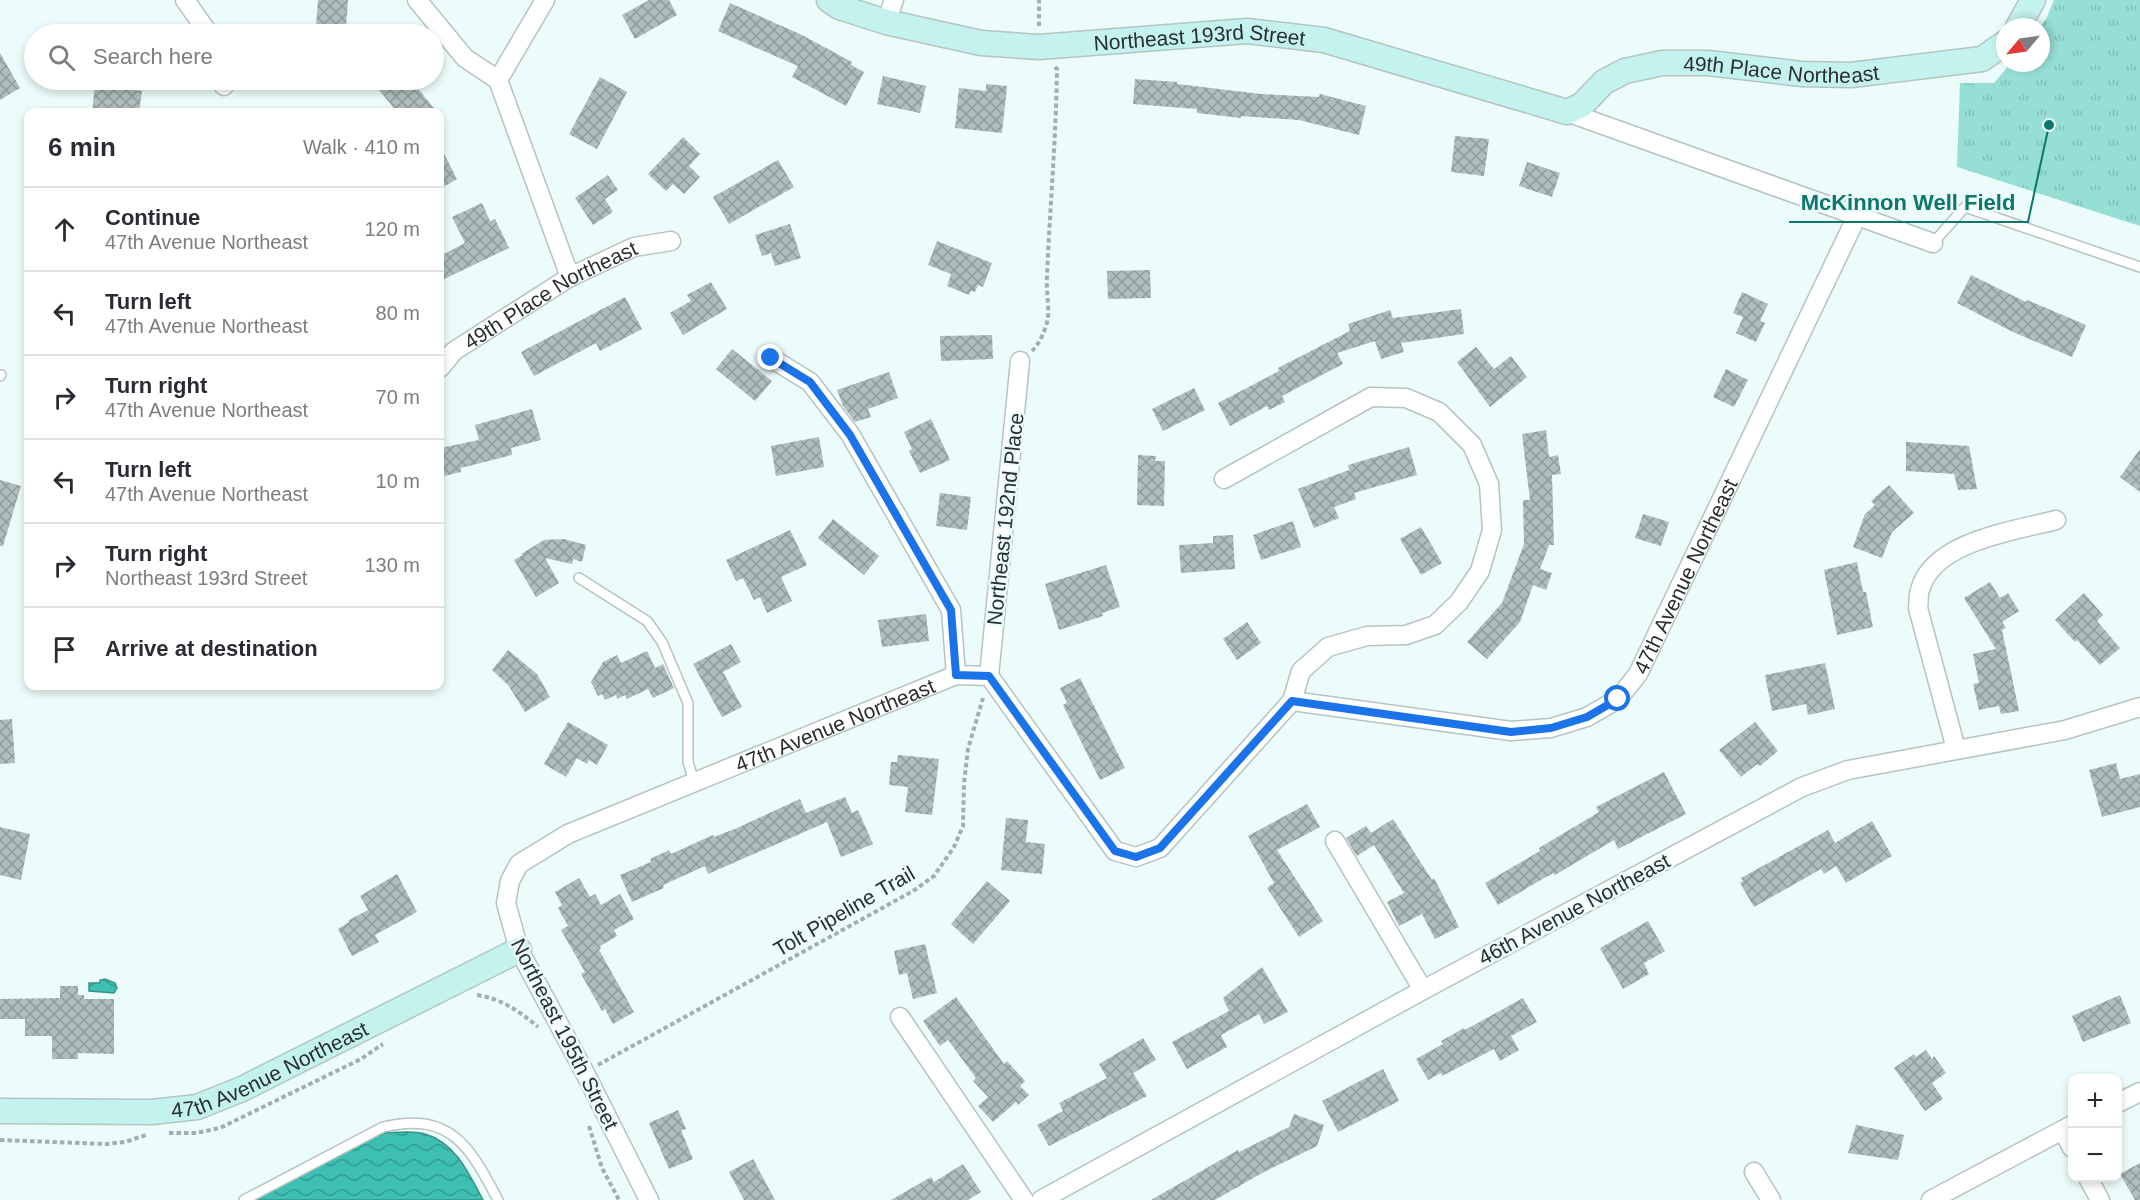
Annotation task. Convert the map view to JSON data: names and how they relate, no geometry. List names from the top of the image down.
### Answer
{
  "streets": {
    "street": [
      "Northeast 193rd Street",
      "49th Place Northeast",
      "Northeast 192nd Place",
      "47th Avenue Northeast",
      "46th Avenue Northeast",
      "Northeast 195th Street"
    ],
    "path": ["Tolt Pipeline Trail"]
  },
  "crossings": [
    ["Northeast 193rd Street", "49th Place Northeast"],
    ["Northeast 192nd Place", "47th Avenue Northeast"],
    ["Northeast 192nd Place", "Tolt Pipeline Trail"],
    ["47th Avenue Northeast", "Tolt Pipeline Trail"],
    ["47th Avenue Northeast", "Northeast 195th Street"],
    ["Tolt Pipeline Trail", "Northeast 195th Street"]
  ],
  "places": ["McKinnon Well Field"],
  "north": "bottom left",
  "page": {
    "search": "Search here",
    "heading": ["6 min", "Walk · 410 m"],
    "list": [
      ["Continue", "47th Avenue Northeast", "120 m"],
      ["Turn left", "47th Avenue Northeast", "80 m"],
      ["Turn right", "47th Avenue Northeast", "70 m"],
      ["Turn left", "47th Avenue Northeast", "10 m"],
      ["Turn right", "Northeast 193rd Street", "130 m"],
      "Arrive at destination"
    ],
    "map_buttons": ["+", "−"]
  }
}
